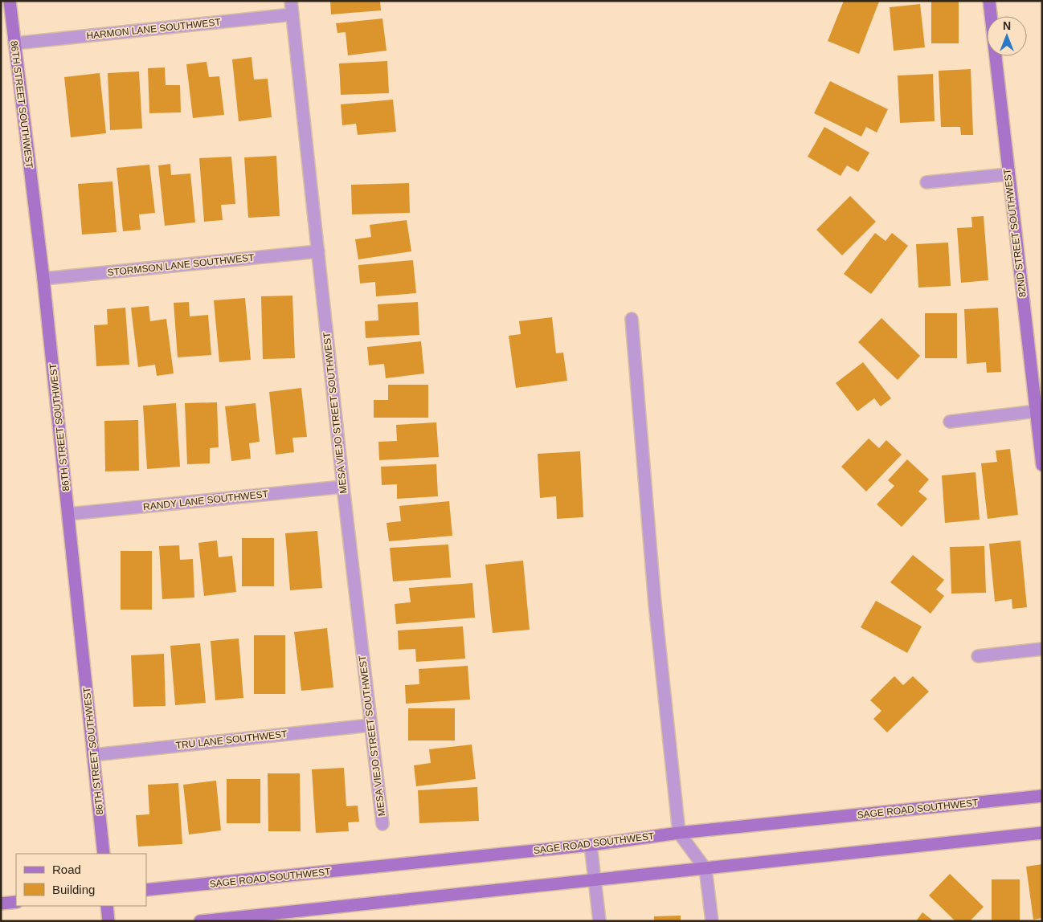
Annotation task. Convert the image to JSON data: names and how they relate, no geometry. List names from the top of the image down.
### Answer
{
  "streets": {
    "street": [
      "HARMON LANE SOUTHWEST",
      "86TH STREET SOUTHWEST",
      "82ND STREET SOUTHWEST",
      "STORMSON LANE SOUTHWEST",
      "MESA VIEJO STREET SOUTHWEST",
      "RANDY LANE SOUTHWEST",
      "TRU LANE SOUTHWEST",
      "SAGE ROAD SOUTHWEST"
    ]
  },
  "crossings": [
    ["HARMON LANE SOUTHWEST", "86TH STREET SOUTHWEST"],
    ["HARMON LANE SOUTHWEST", "MESA VIEJO STREET SOUTHWEST"],
    ["86TH STREET SOUTHWEST", "STORMSON LANE SOUTHWEST"],
    ["86TH STREET SOUTHWEST", "RANDY LANE SOUTHWEST"],
    ["86TH STREET SOUTHWEST", "TRU LANE SOUTHWEST"],
    ["STORMSON LANE SOUTHWEST", "MESA VIEJO STREET SOUTHWEST"],
    ["MESA VIEJO STREET SOUTHWEST", "RANDY LANE SOUTHWEST"],
    ["MESA VIEJO STREET SOUTHWEST", "TRU LANE SOUTHWEST"]
  ],
  "legend": ["Road", "Building"],
  "north": "top"
}
